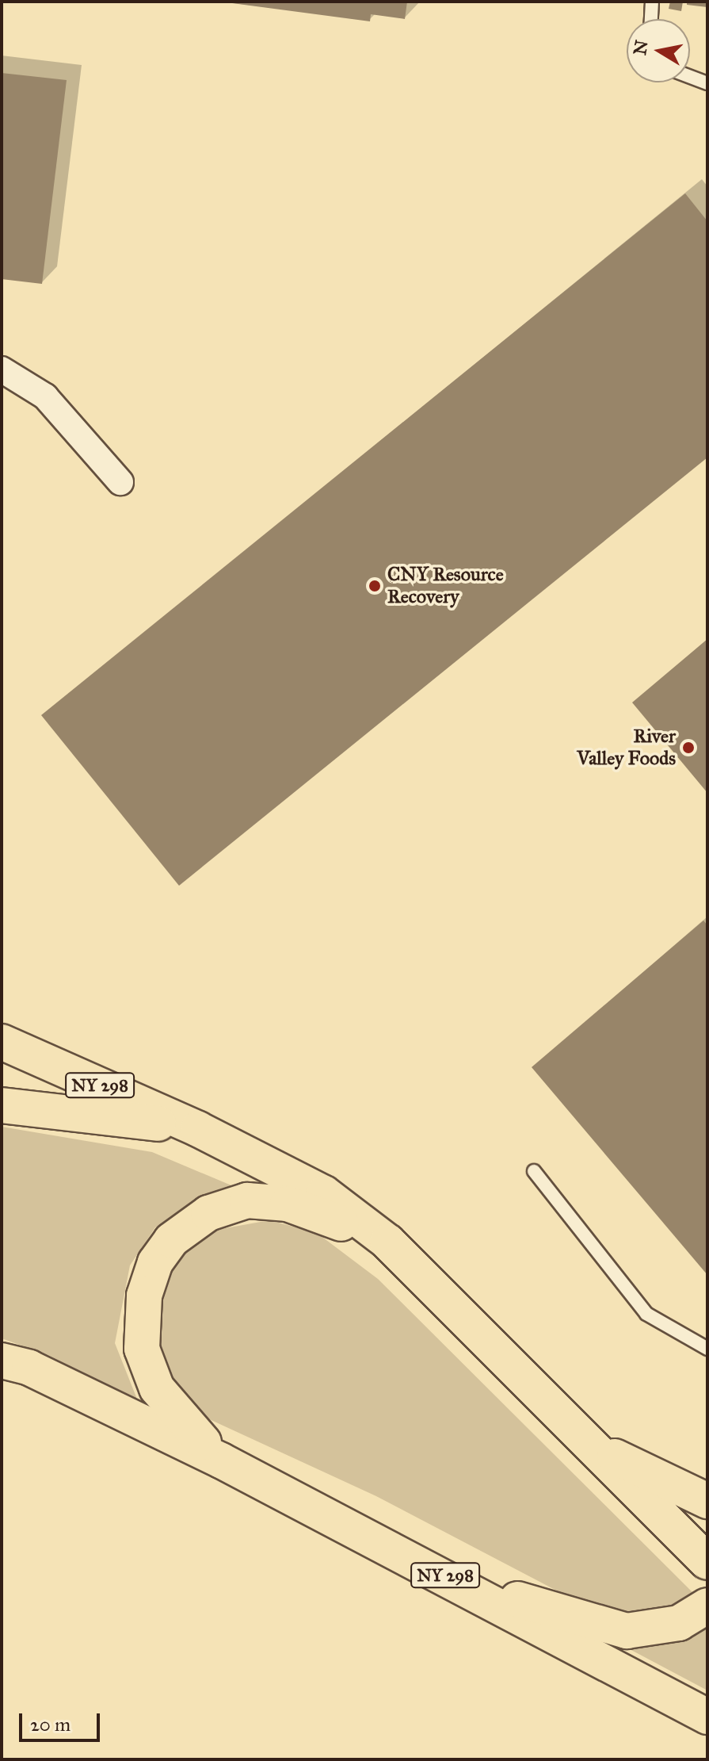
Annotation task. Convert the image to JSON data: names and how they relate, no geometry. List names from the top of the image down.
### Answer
{
  "streets": {
    "main road": ["NY 298"]
  },
  "places": ["CNY Resource Recovery", "River Valley Foods"],
  "scale_bar": "20 m",
  "north": "left"
}
